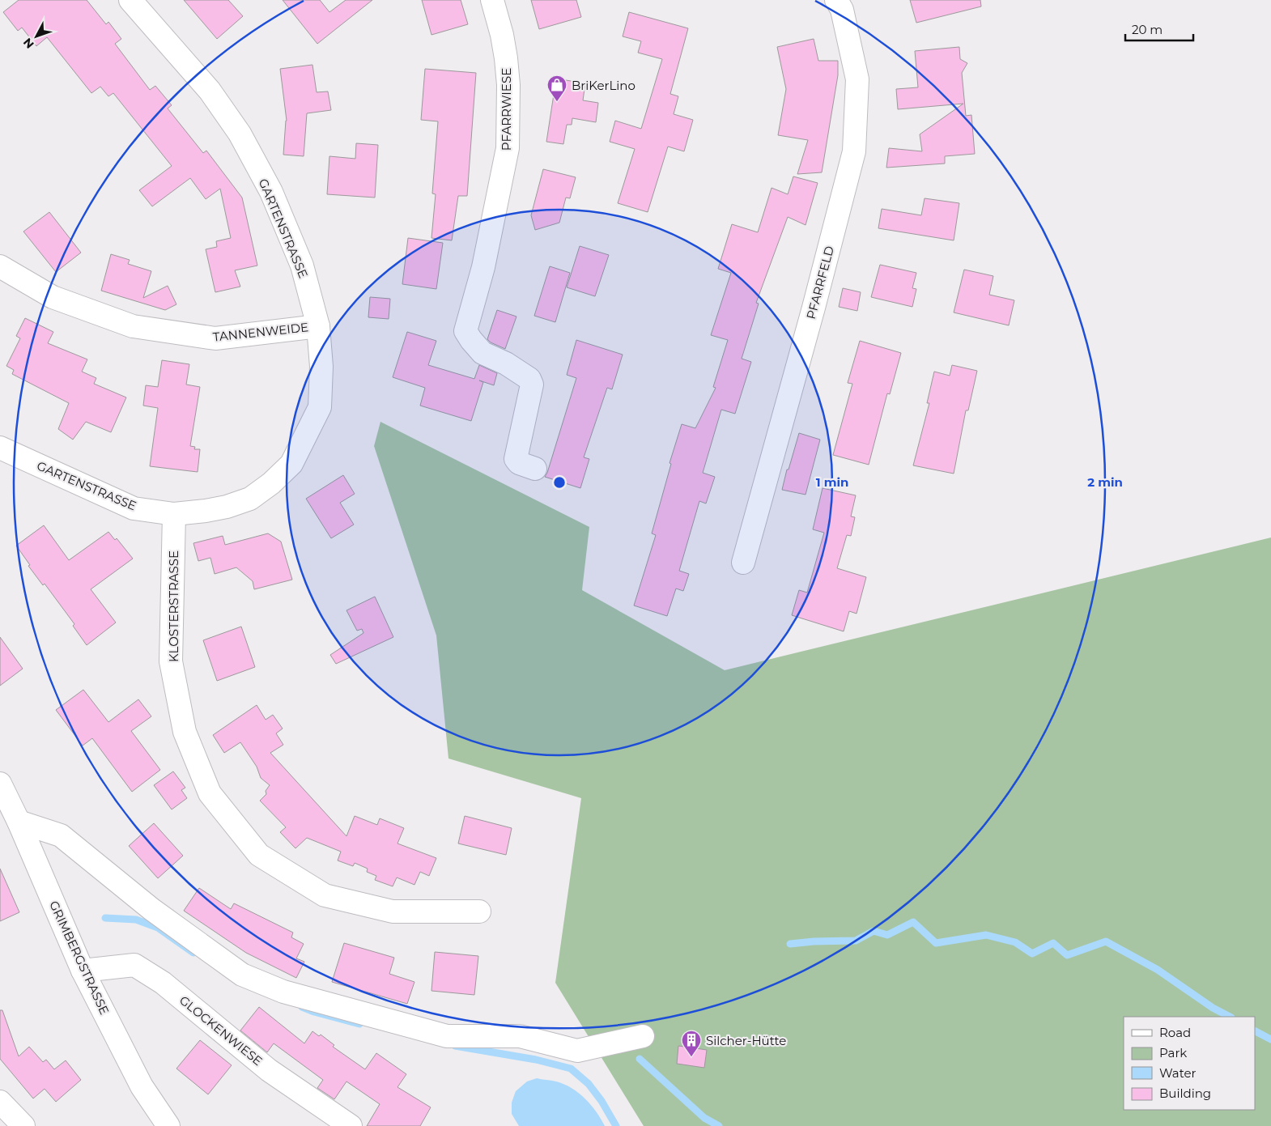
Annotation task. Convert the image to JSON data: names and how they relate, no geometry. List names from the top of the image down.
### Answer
{
  "streets": {
    "street": [
      "PFARRWIESE",
      "GARTENSTRASSE",
      "PFARRFELD",
      "TANNENWEIDE",
      "KLOSTERSTRASSE",
      "GRIMBERGSTRASSE",
      "GLOCKENWIESE"
    ]
  },
  "crossings": [
    ["GARTENSTRASSE", "TANNENWEIDE"],
    ["GARTENSTRASSE", "KLOSTERSTRASSE"],
    ["GRIMBERGSTRASSE", "GLOCKENWIESE"]
  ],
  "places": {
    "shop": ["BriKerLino"],
    "building": ["Silcher-Hütte"]
  },
  "legend": [
    "Road",
    "Park",
    "Water",
    "Building"
  ],
  "scale_bar": "20 m",
  "north": "bottom left",
  "rings": ["1 min", "2 min"]
}
